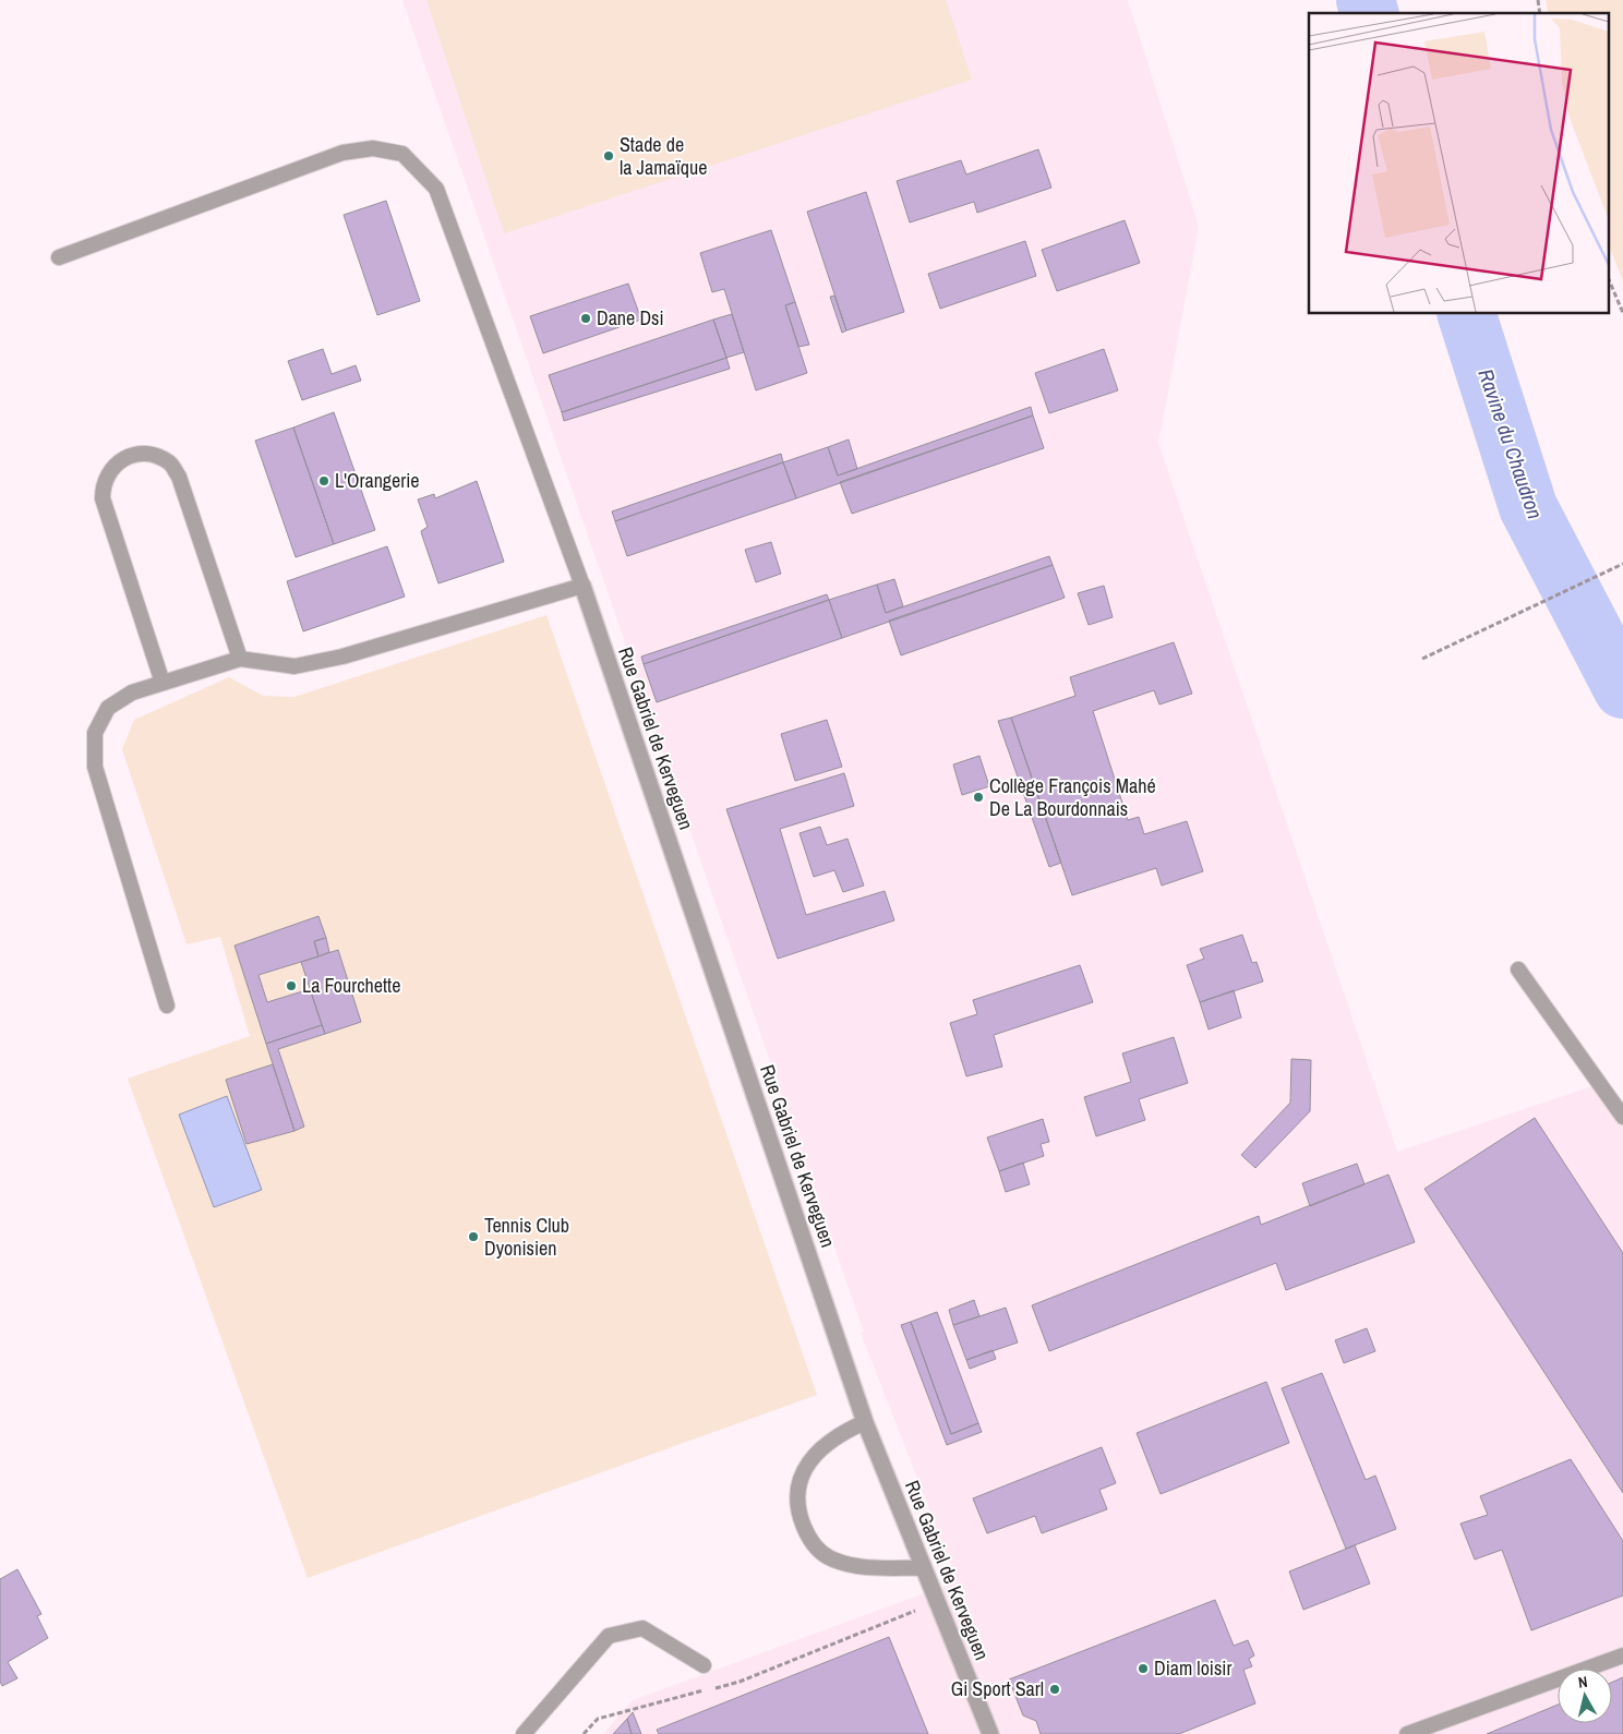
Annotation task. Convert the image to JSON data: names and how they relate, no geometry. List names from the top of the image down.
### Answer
{
  "streets": {
    "street": ["Rue Gabriel de Kerveguen"]
  },
  "water": ["Ravine du Chaudron"],
  "places": [
    "Stade de la Jamaïque",
    "Dane Dsi",
    "L'Orangerie",
    "Collège François Mahé De La Bourdonnais",
    "La Fourchette",
    "Tennis Club Dyonisien",
    "Diam loisir",
    "Gi Sport Sarl"
  ],
  "north": "top"
}
